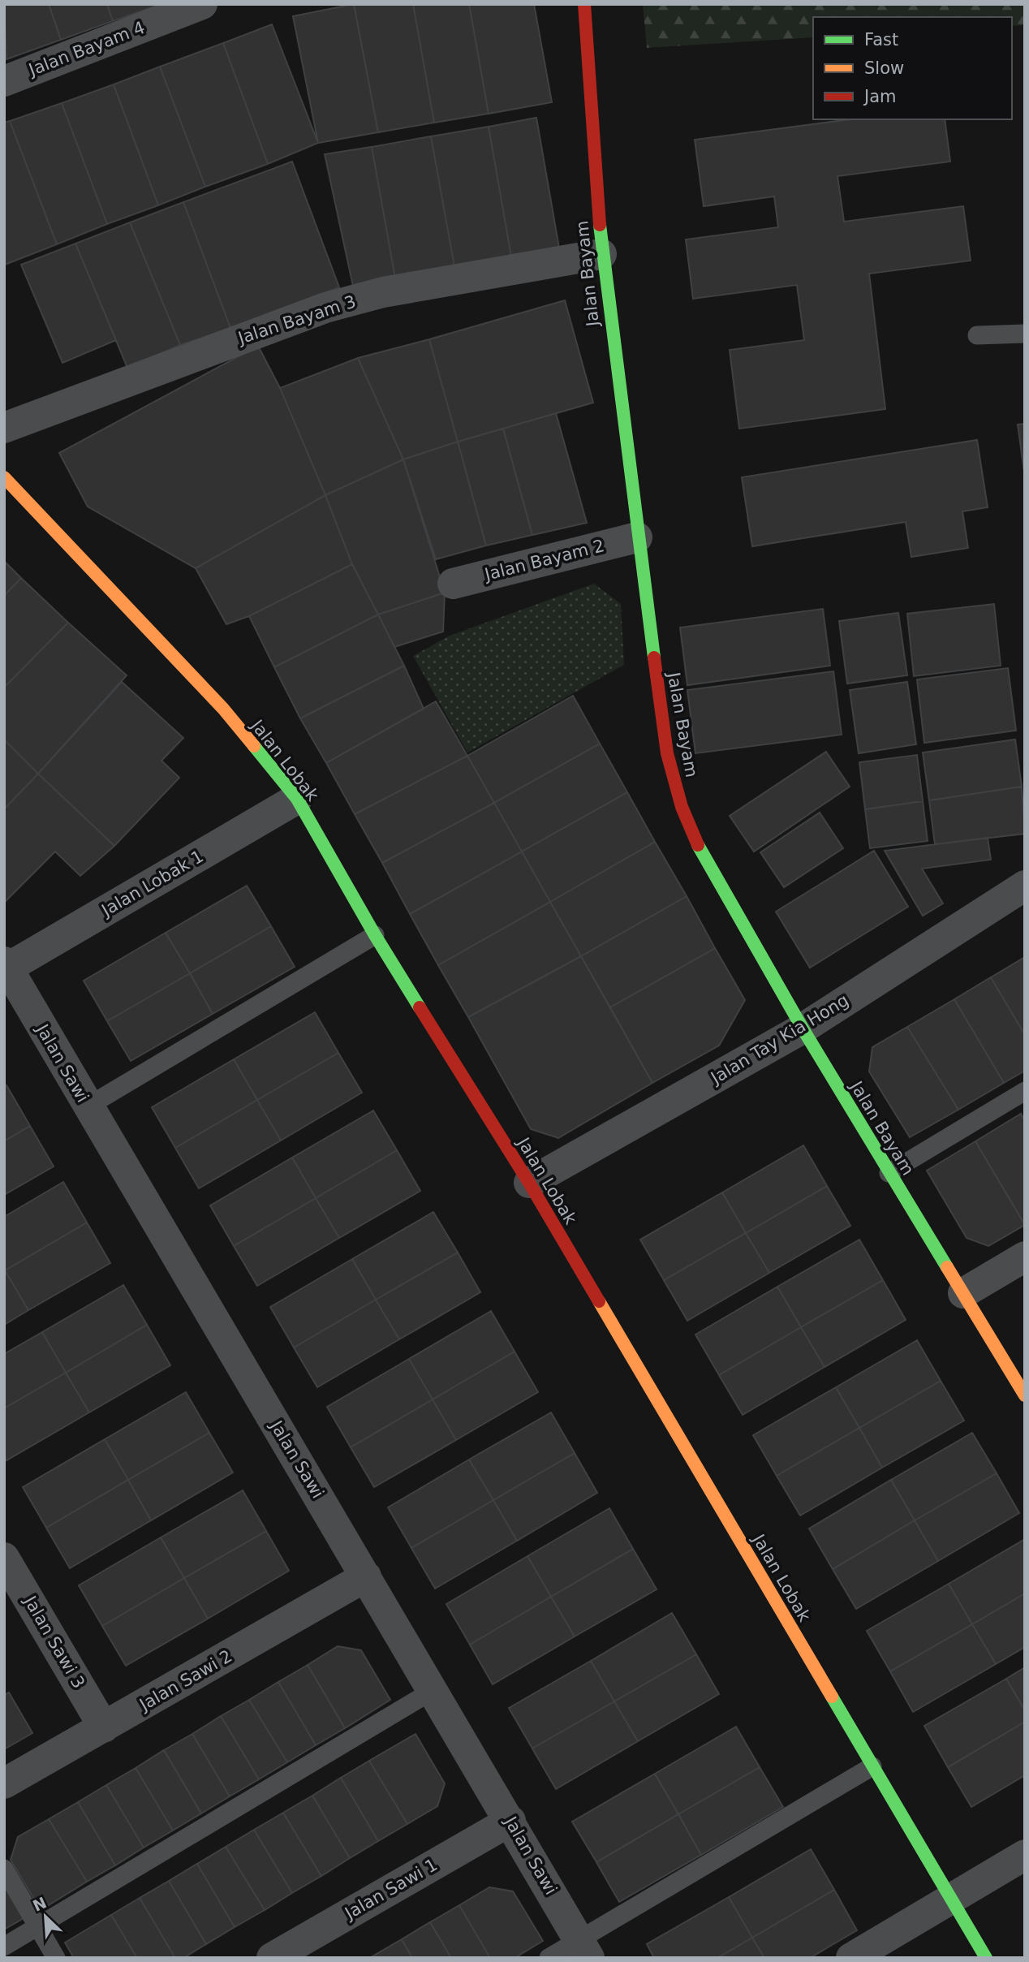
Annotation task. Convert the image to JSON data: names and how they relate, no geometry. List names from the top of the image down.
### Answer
{
  "streets": {
    "street": [
      "Jalan Bayam 4",
      "Jalan Bayam",
      "Jalan Bayam 3",
      "Jalan Bayam 2",
      "Jalan Lobak",
      "Jalan Lobak 1",
      "Jalan Tay Kia Hong",
      "Jalan Sawi",
      "Jalan Sawi 3",
      "Jalan Sawi 2",
      "Jalan Sawi 1"
    ]
  },
  "crossings": [
    ["Jalan Bayam", "Jalan Bayam 3"],
    ["Jalan Bayam", "Jalan Bayam 2"],
    ["Jalan Bayam", "Jalan Tay Kia Hong"],
    ["Jalan Lobak", "Jalan Lobak 1"],
    ["Jalan Lobak", "Jalan Tay Kia Hong"],
    ["Jalan Lobak 1", "Jalan Sawi"],
    ["Jalan Sawi", "Jalan Sawi 2"],
    ["Jalan Sawi", "Jalan Sawi 1"],
    ["Jalan Sawi 3", "Jalan Sawi 2"]
  ],
  "legend": ["Fast", "Slow", "Jam"],
  "north": "top left"
}
